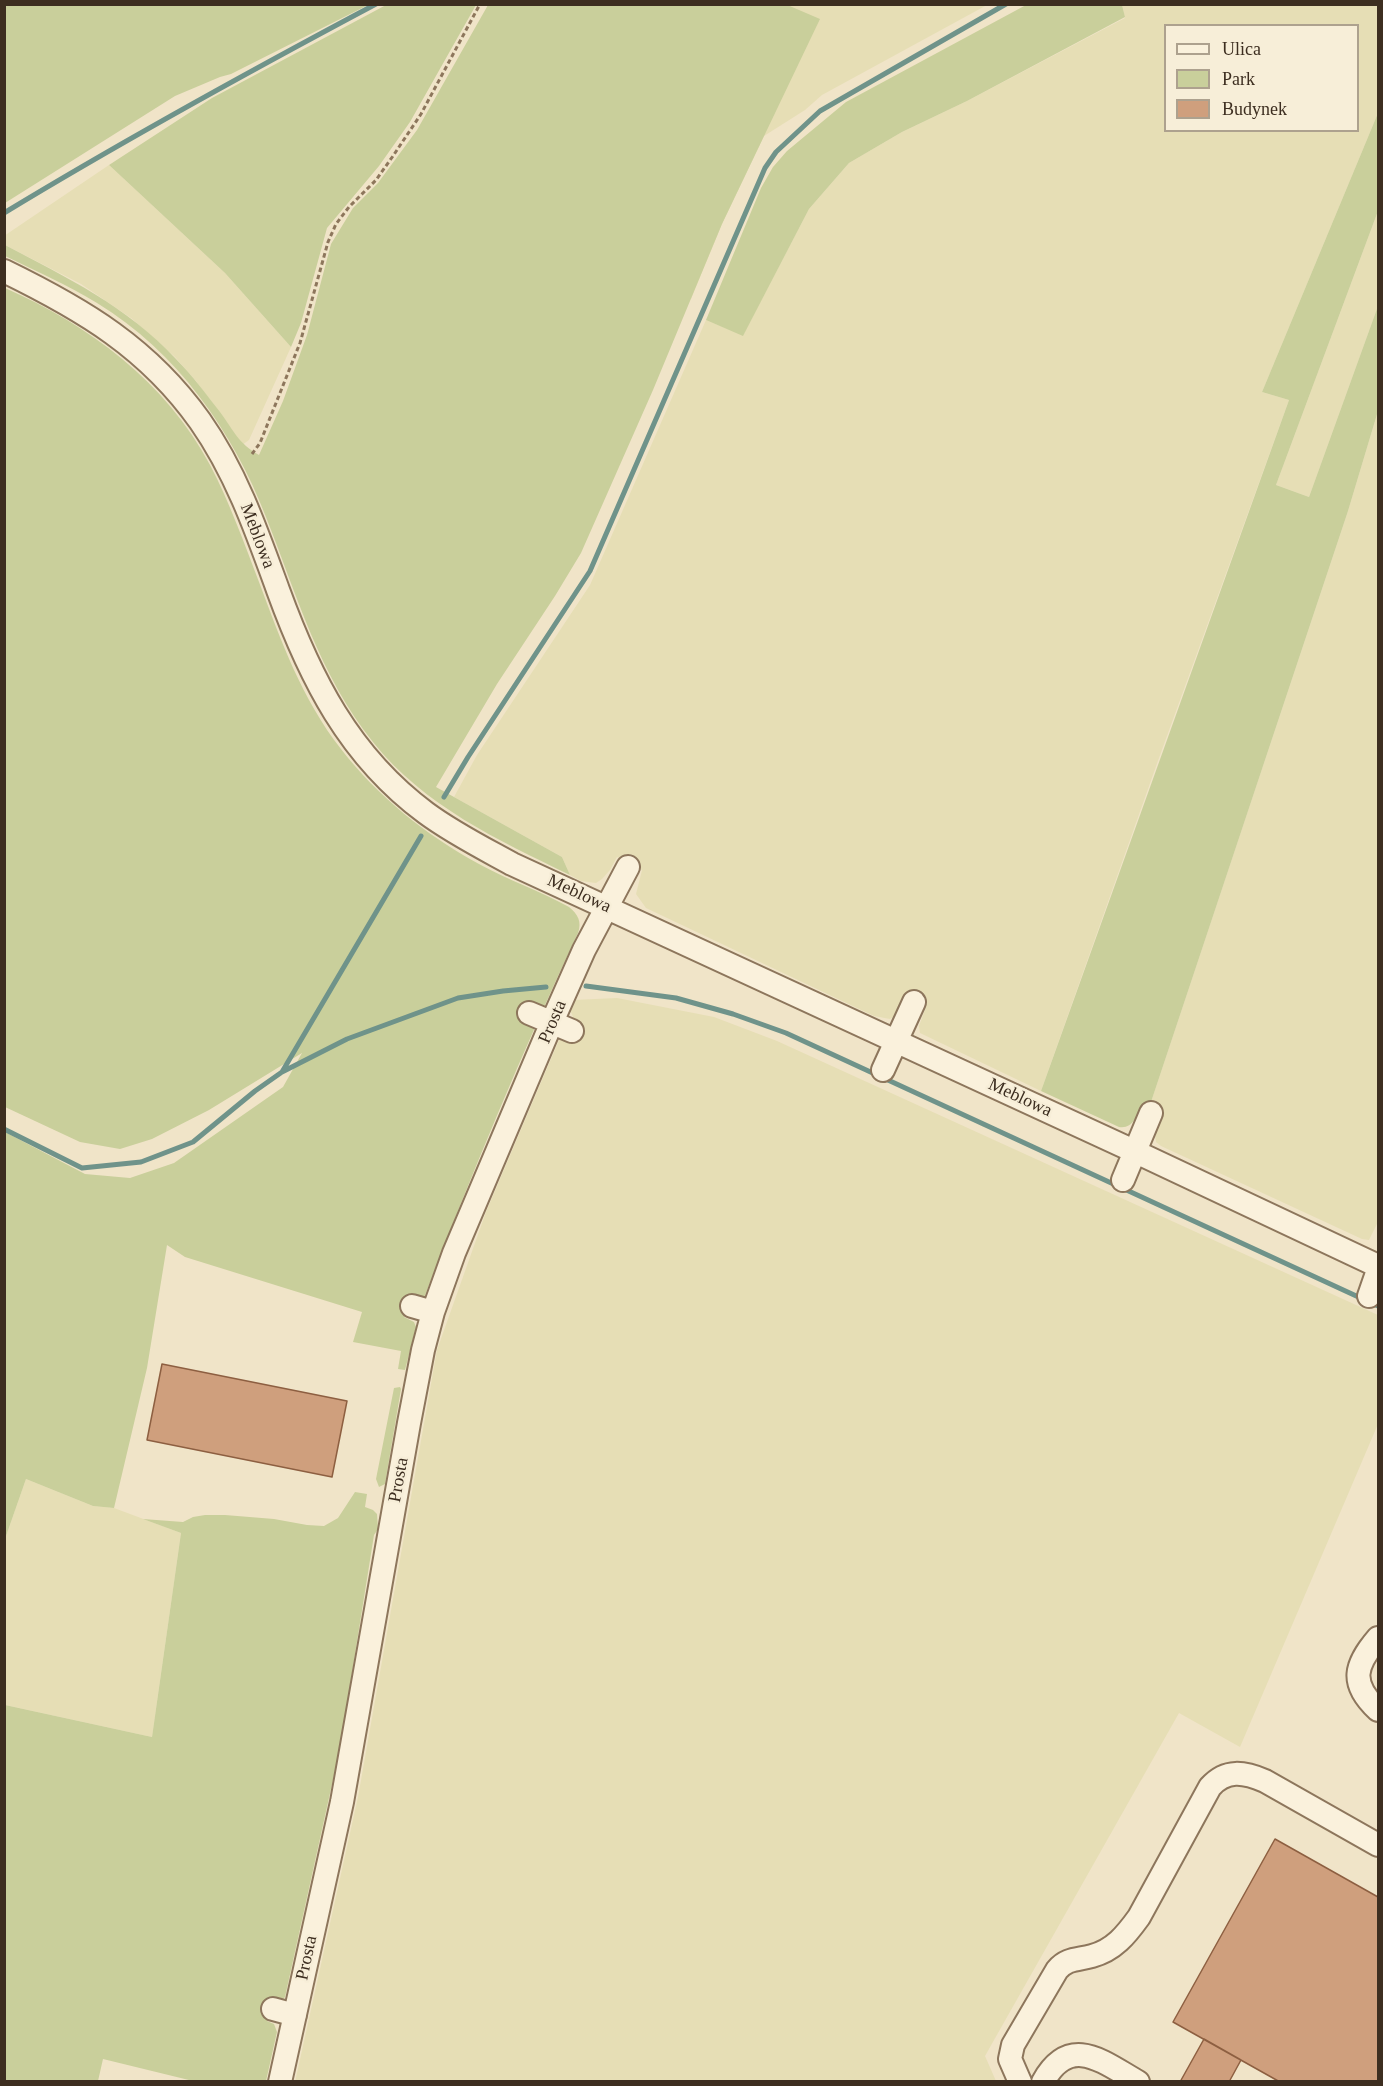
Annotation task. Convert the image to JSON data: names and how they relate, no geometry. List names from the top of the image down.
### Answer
{
  "streets": {
    "street": ["Meblowa", "Prosta"]
  },
  "crossings": [
    ["Meblowa", "Prosta"]
  ],
  "legend": ["Ulica", "Park", "Budynek"]
}
